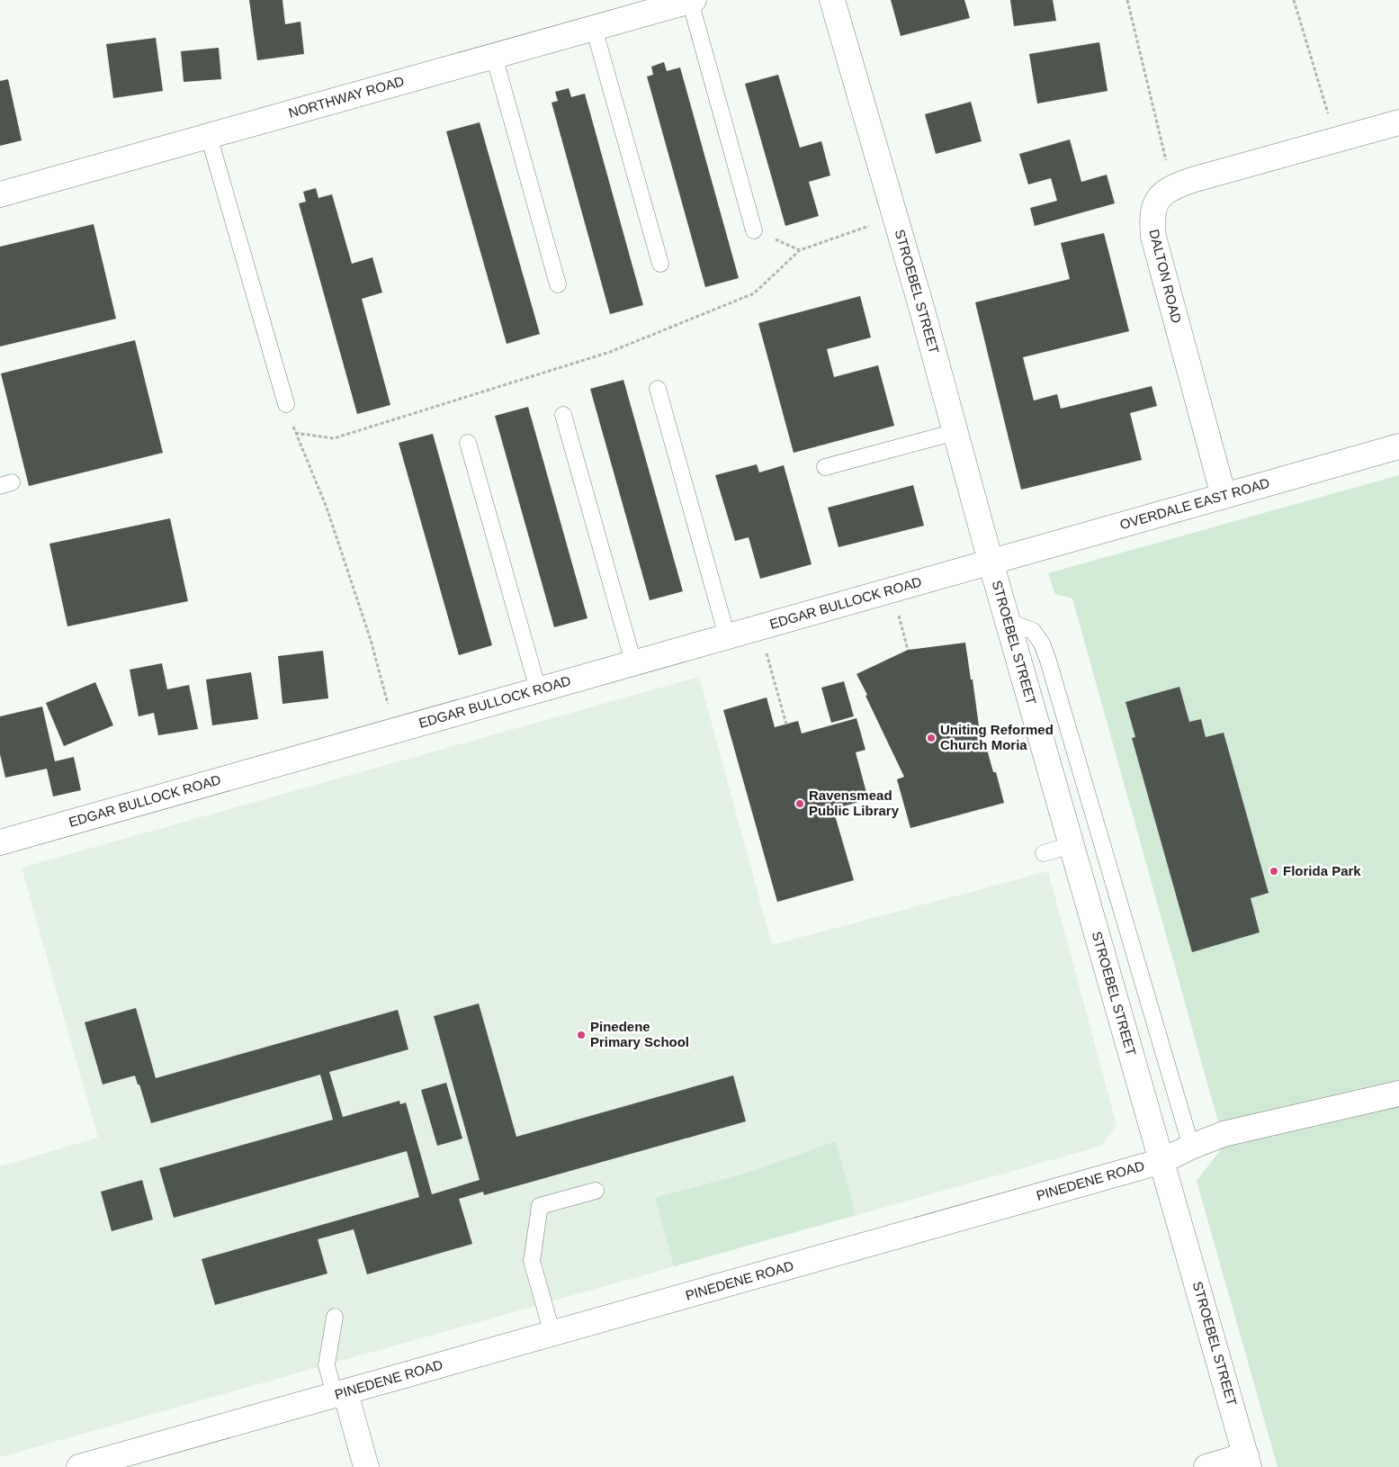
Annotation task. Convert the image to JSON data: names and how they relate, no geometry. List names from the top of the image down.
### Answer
{
  "streets": {
    "street": [
      "NORTHWAY ROAD",
      "DALTON ROAD",
      "STROEBEL STREET",
      "OVERDALE EAST ROAD",
      "EDGAR BULLOCK ROAD",
      "PINEDENE ROAD"
    ]
  },
  "crossings": [
    ["DALTON ROAD", "OVERDALE EAST ROAD"],
    ["STROEBEL STREET", "OVERDALE EAST ROAD"],
    ["STROEBEL STREET", "EDGAR BULLOCK ROAD"],
    ["STROEBEL STREET", "PINEDENE ROAD"],
    ["OVERDALE EAST ROAD", "EDGAR BULLOCK ROAD"]
  ],
  "places": [
    "Uniting Reformed Church Moria",
    "Ravensmead Public Library",
    "Florida Park",
    "Pinedene Primary School"
  ]
}
